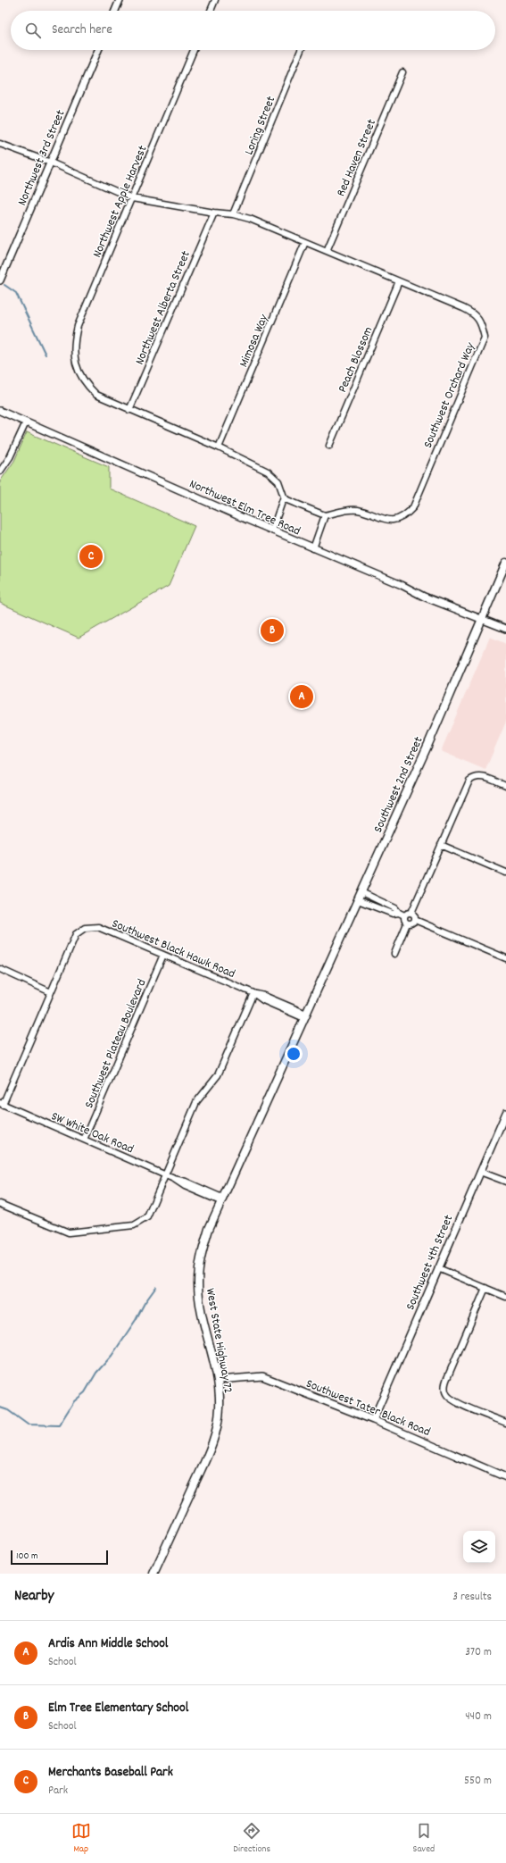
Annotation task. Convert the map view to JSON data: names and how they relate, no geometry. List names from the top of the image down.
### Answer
{
  "streets": {
    "main road": ["Southwest 2nd Street", "West State Highway 72"],
    "street": [
      "Loring Street",
      "Northwest 3rd Street",
      "Red Haven Street",
      "Northwest Apple Harvest",
      "Northwest Alberta Street",
      "Mimosa Way",
      "Peach Blossom",
      "Southwest Orchard Way",
      "Northwest Elm Tree Road",
      "Southwest Black Hawk Road",
      "Southwest Plateau Boulevard",
      "SW White Oak Road",
      "Southwest 4th Street",
      "Southwest Tater Black Road"
    ]
  },
  "crossings": [
    ["Loring Street", "Southwest Orchard Way"],
    ["Northwest 3rd Street", "Southwest Orchard Way"],
    ["Red Haven Street", "Southwest Orchard Way"],
    ["Northwest Apple Harvest", "Northwest Alberta Street"],
    ["Northwest Apple Harvest", "Southwest Orchard Way"],
    ["Northwest Alberta Street", "Southwest Orchard Way"],
    ["Mimosa Way", "Southwest Orchard Way"],
    ["Peach Blossom", "Southwest Orchard Way"],
    ["Northwest Elm Tree Road", "Southwest 2nd Street"],
    ["Southwest 2nd Street", "Southwest Black Hawk Road"],
    ["Southwest 2nd Street", "West State Highway 72"],
    ["Southwest Black Hawk Road", "Southwest Plateau Boulevard"],
    ["Southwest Black Hawk Road", "West State Highway 72"],
    ["Southwest Plateau Boulevard", "SW White Oak Road"],
    ["SW White Oak Road", "West State Highway 72"],
    ["Southwest 4th Street", "Southwest Tater Black Road"],
    ["West State Highway 72", "Southwest Tater Black Road"]
  ],
  "scale_bar": "100 m",
  "page": {
    "search": "Search here",
    "pins": ["C", "B", "A"],
    "scale": "100 m",
    "heading": ["Nearby", "3 results"],
    "list": [
      {
        "mark": "A",
        "name": "Ardis Ann Middle School",
        "note": "School",
        "value": "370 m"
      },
      {
        "mark": "B",
        "name": "Elm Tree Elementary School",
        "note": "School",
        "value": "440 m"
      },
      {
        "mark": "C",
        "name": "Merchants Baseball Park",
        "note": "Park",
        "value": "550 m"
      }
    ],
    "nav": ["Map", "Directions", "Saved"]
  }
}
